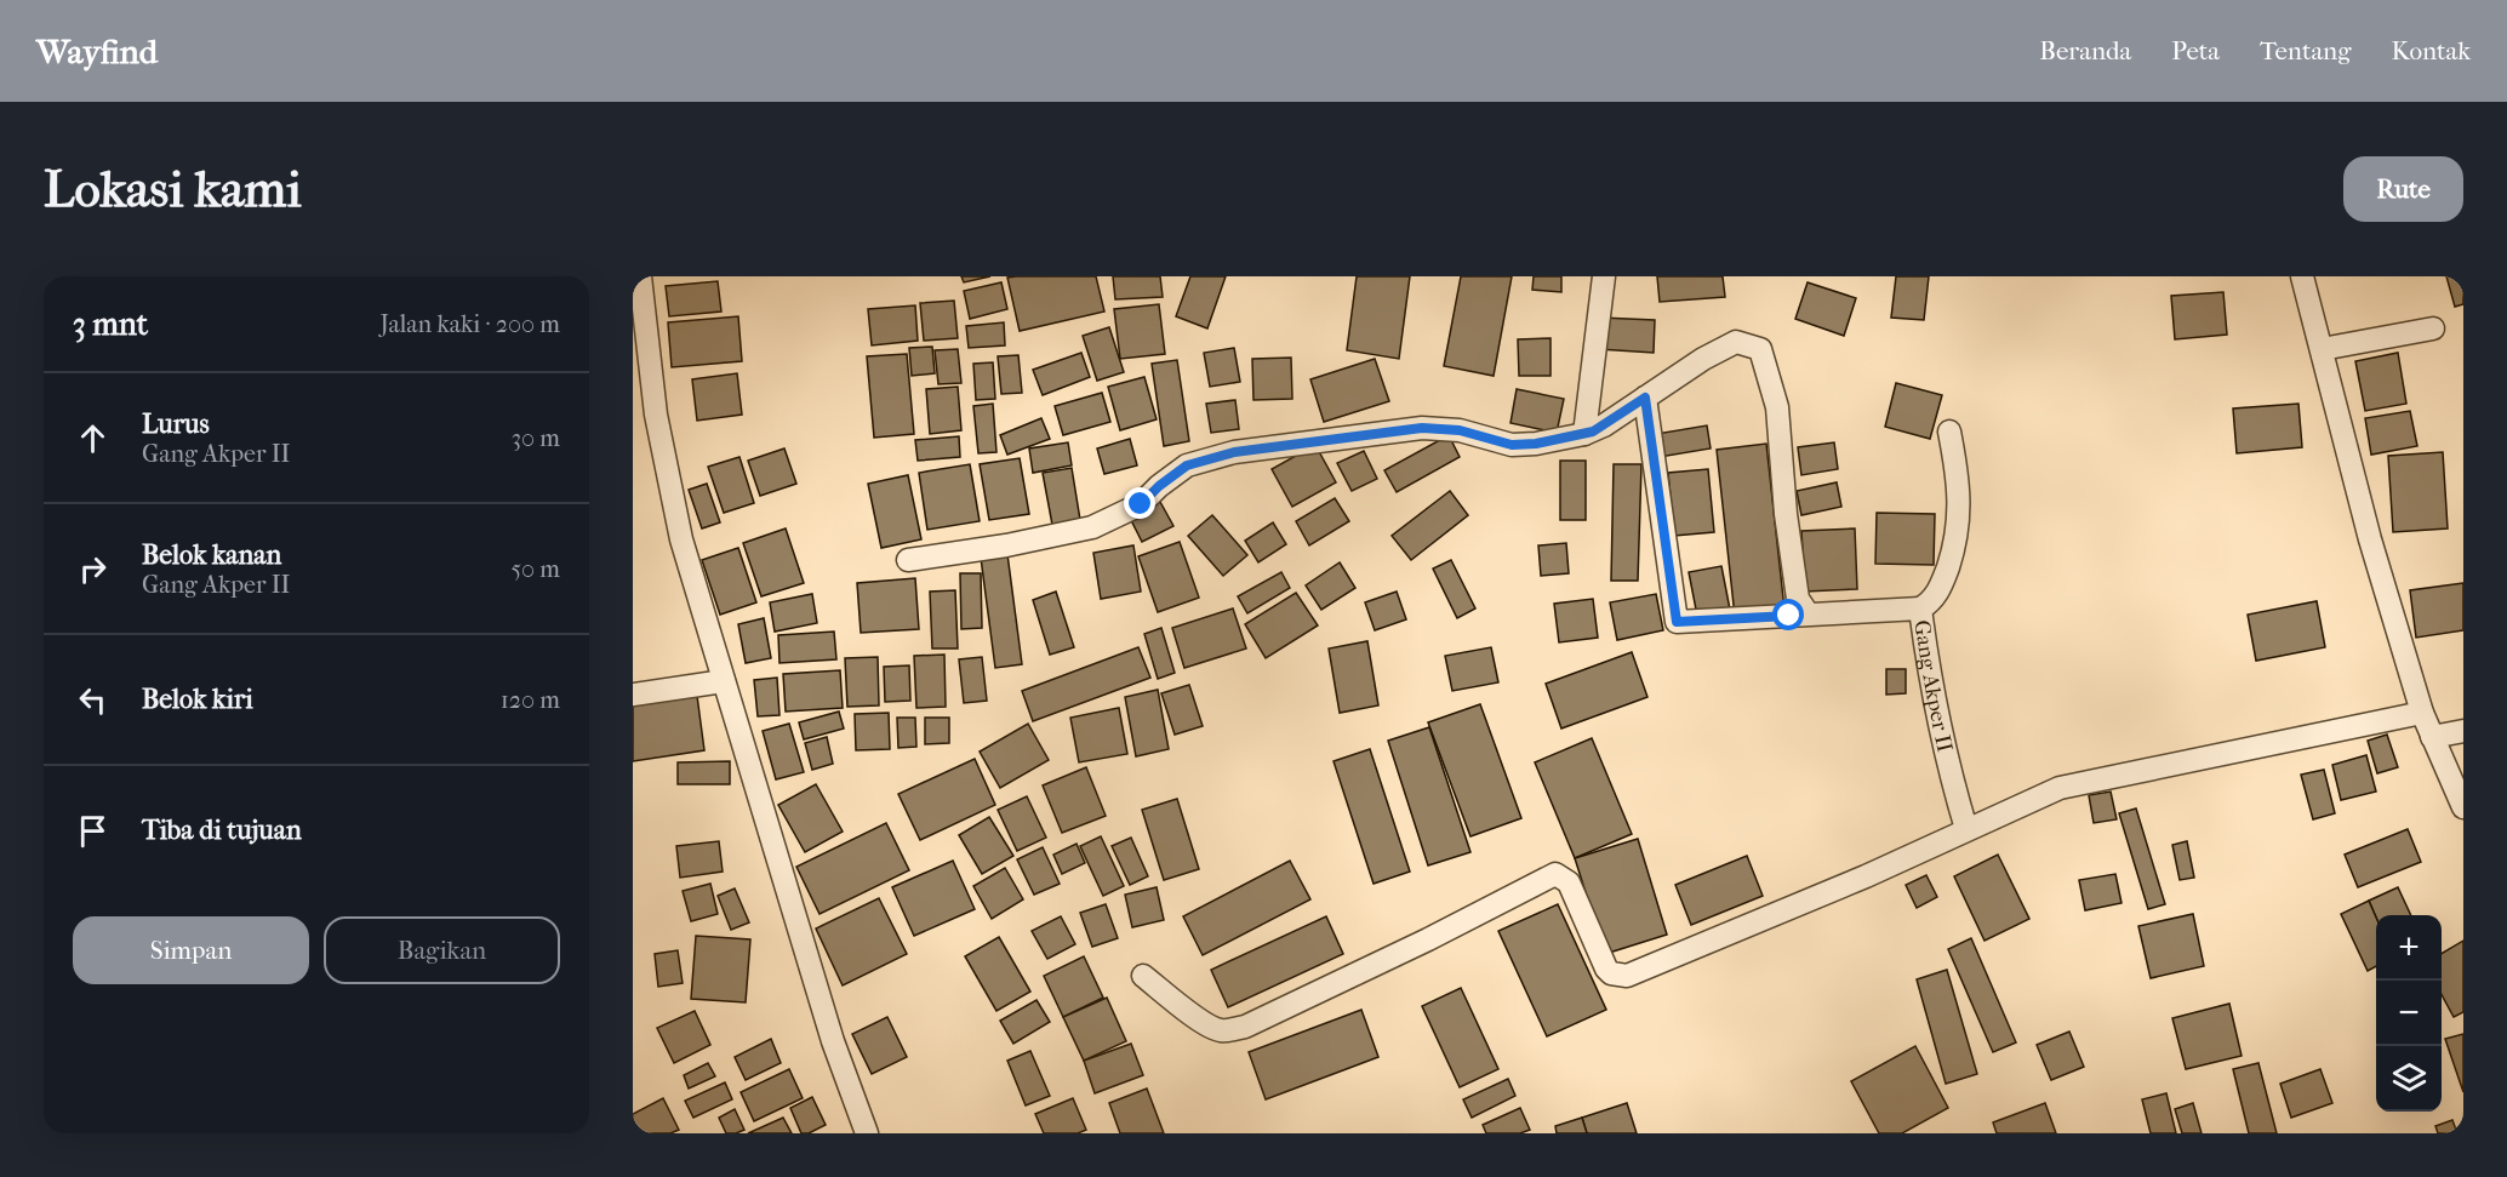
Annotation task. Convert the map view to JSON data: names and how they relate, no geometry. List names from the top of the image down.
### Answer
{
  "streets": {
    "street": ["Gang Akper II"]
  },
  "page": {
    "header": "Wayfind",
    "nav": [
      "Beranda",
      "Peta",
      "Tentang",
      "Kontak"
    ],
    "buttons": [
      "Rute",
      ["Simpan", "Bagikan"]
    ],
    "title": "Lokasi kami",
    "heading": ["3 mnt", "Jalan kaki · 200 m"],
    "list": [
      ["Lurus", "Gang Akper II", "30 m"],
      ["Belok kanan", "Gang Akper II", "50 m"],
      ["Belok kiri", "120 m"],
      "Tiba di tujuan"
    ],
    "map_buttons": ["+", "−"]
  }
}
